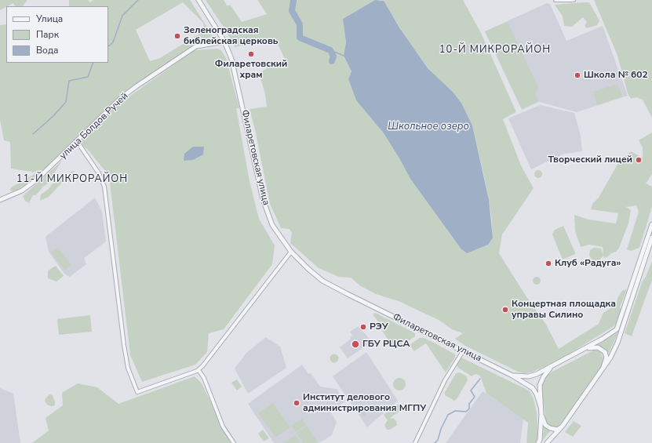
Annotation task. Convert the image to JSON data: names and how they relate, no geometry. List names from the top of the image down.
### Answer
{
  "streets": {
    "street": ["улица Болдов Ручей", "Филаретовская улица"]
  },
  "crossings": [
    ["улица Болдов Ручей", "Филаретовская улица"]
  ],
  "districts": ["10-Й МИКРОРАЙОН", "11-Й МИКРОРАЙОН"],
  "water": ["Школьное озеро"],
  "places": [
    "Зеленоградская библейская церковь",
    "Филаретовский храм",
    "Школа № 602",
    "Творческий лицей",
    "Клуб «Радуга»",
    "Концертная площадка управы Силино",
    "РЭУ",
    "ГБУ РЦСА",
    "Институт делового администрирования МГПУ"
  ],
  "legend": ["Улица", "Парк", "Вода"]
}
